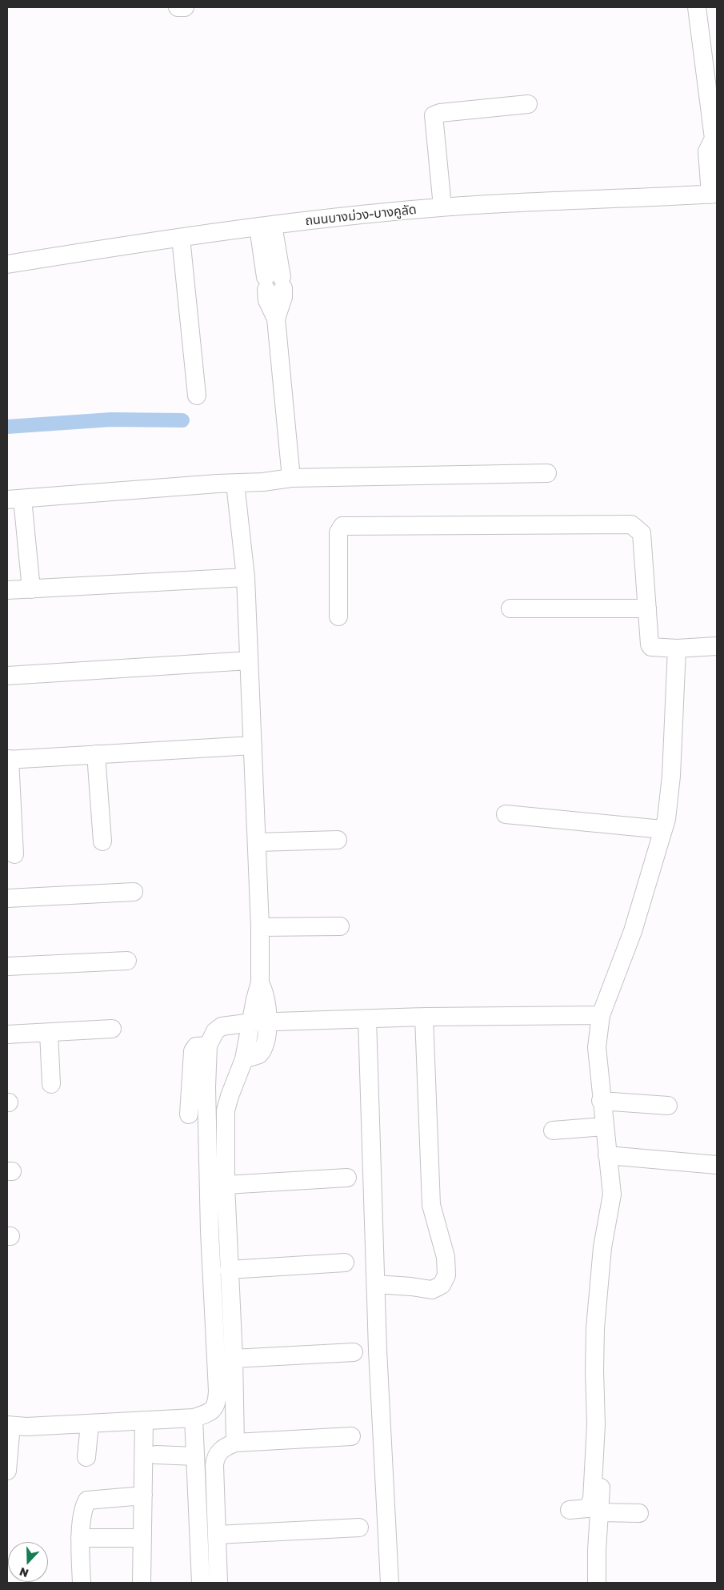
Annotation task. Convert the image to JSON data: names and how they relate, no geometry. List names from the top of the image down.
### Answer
{
  "streets": {
    "street": ["ถนนบางม่วง-บางคูลัด"]
  },
  "north": "bottom"
}
